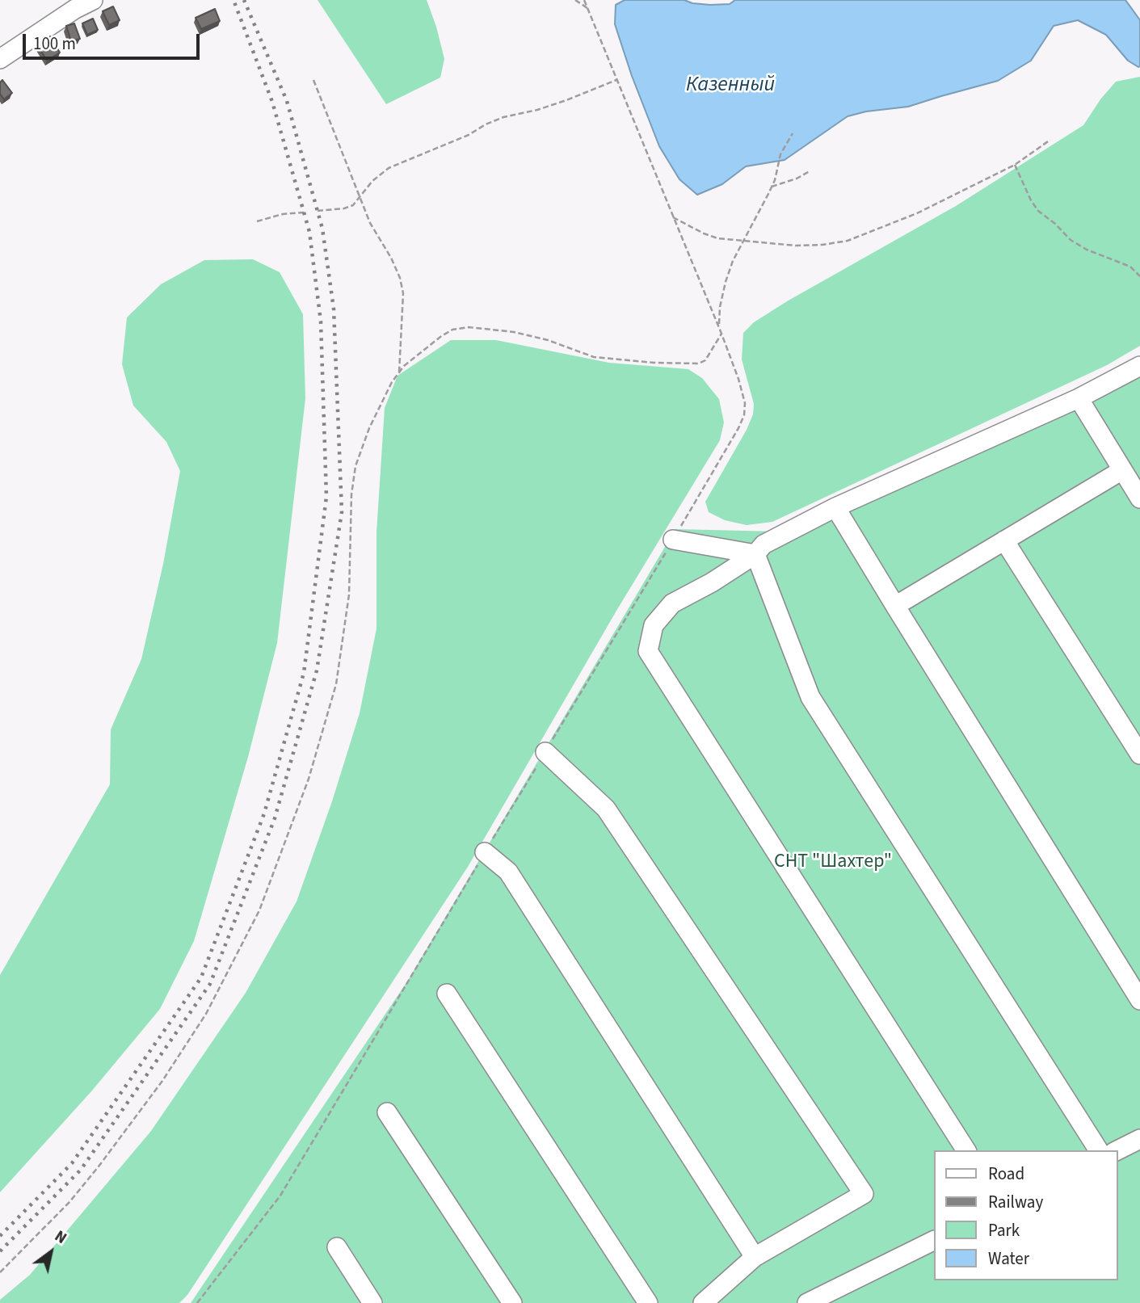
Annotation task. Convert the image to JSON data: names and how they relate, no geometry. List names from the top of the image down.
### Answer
{
  "water": ["Казенный"],
  "parks": ["СНТ \"Шахтер\""],
  "legend": [
    "Road",
    "Railway",
    "Park",
    "Water"
  ],
  "scale_bar": "100 m",
  "north": "top right"
}
